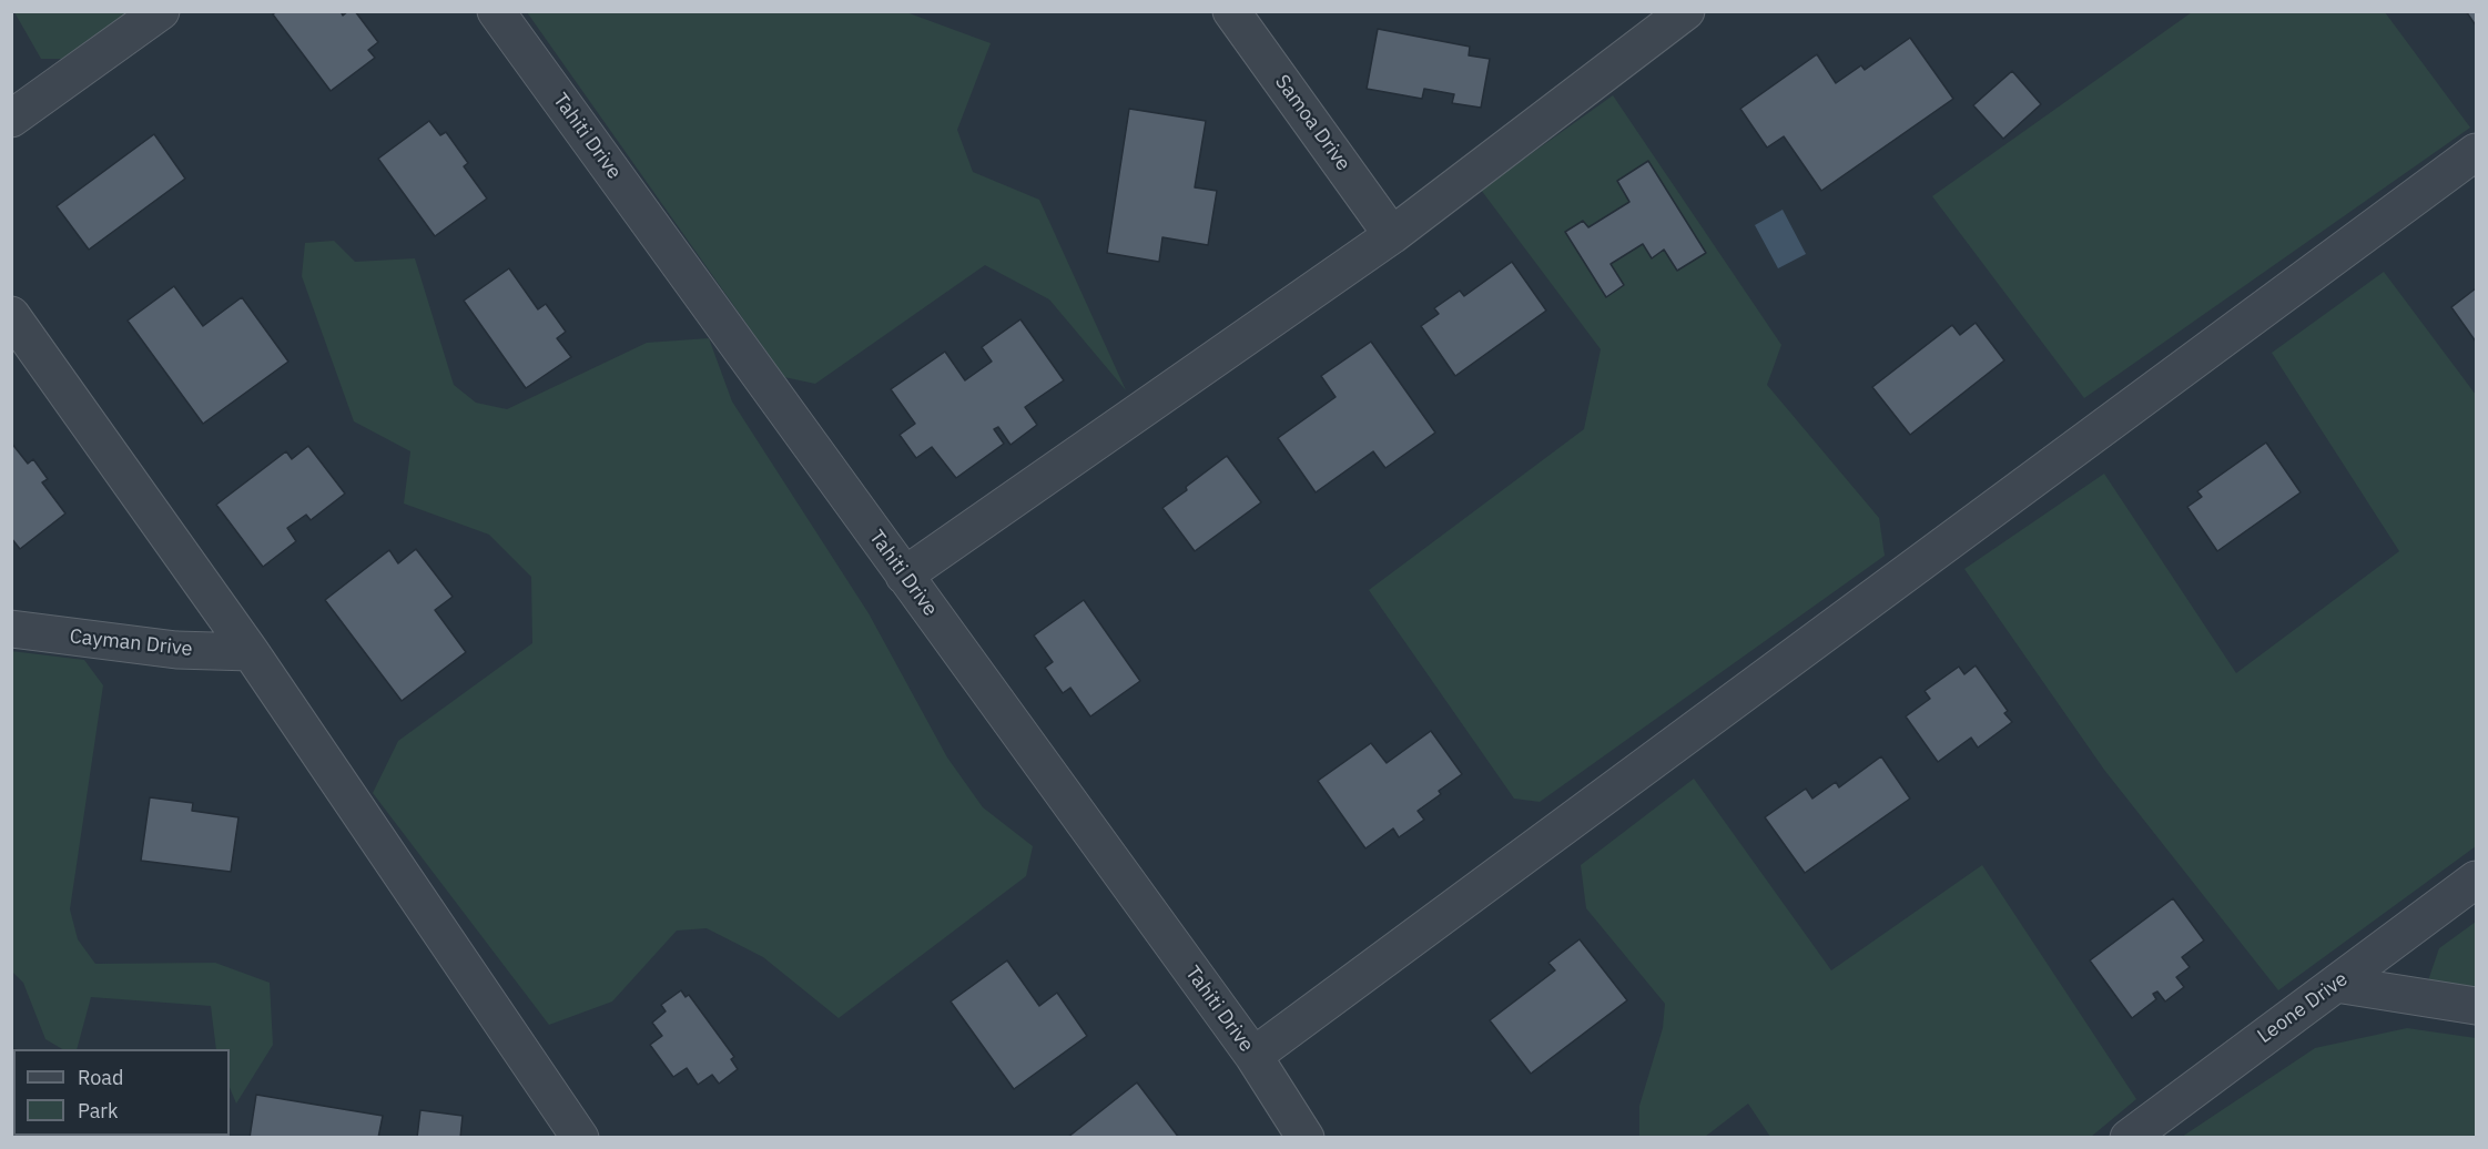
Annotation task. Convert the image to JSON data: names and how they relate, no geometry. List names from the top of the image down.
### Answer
{
  "streets": {
    "street": [
      "Samoa Drive",
      "Tahiti Drive",
      "Cayman Drive",
      "Leone Drive"
    ]
  },
  "legend": ["Road", "Park"]
}
